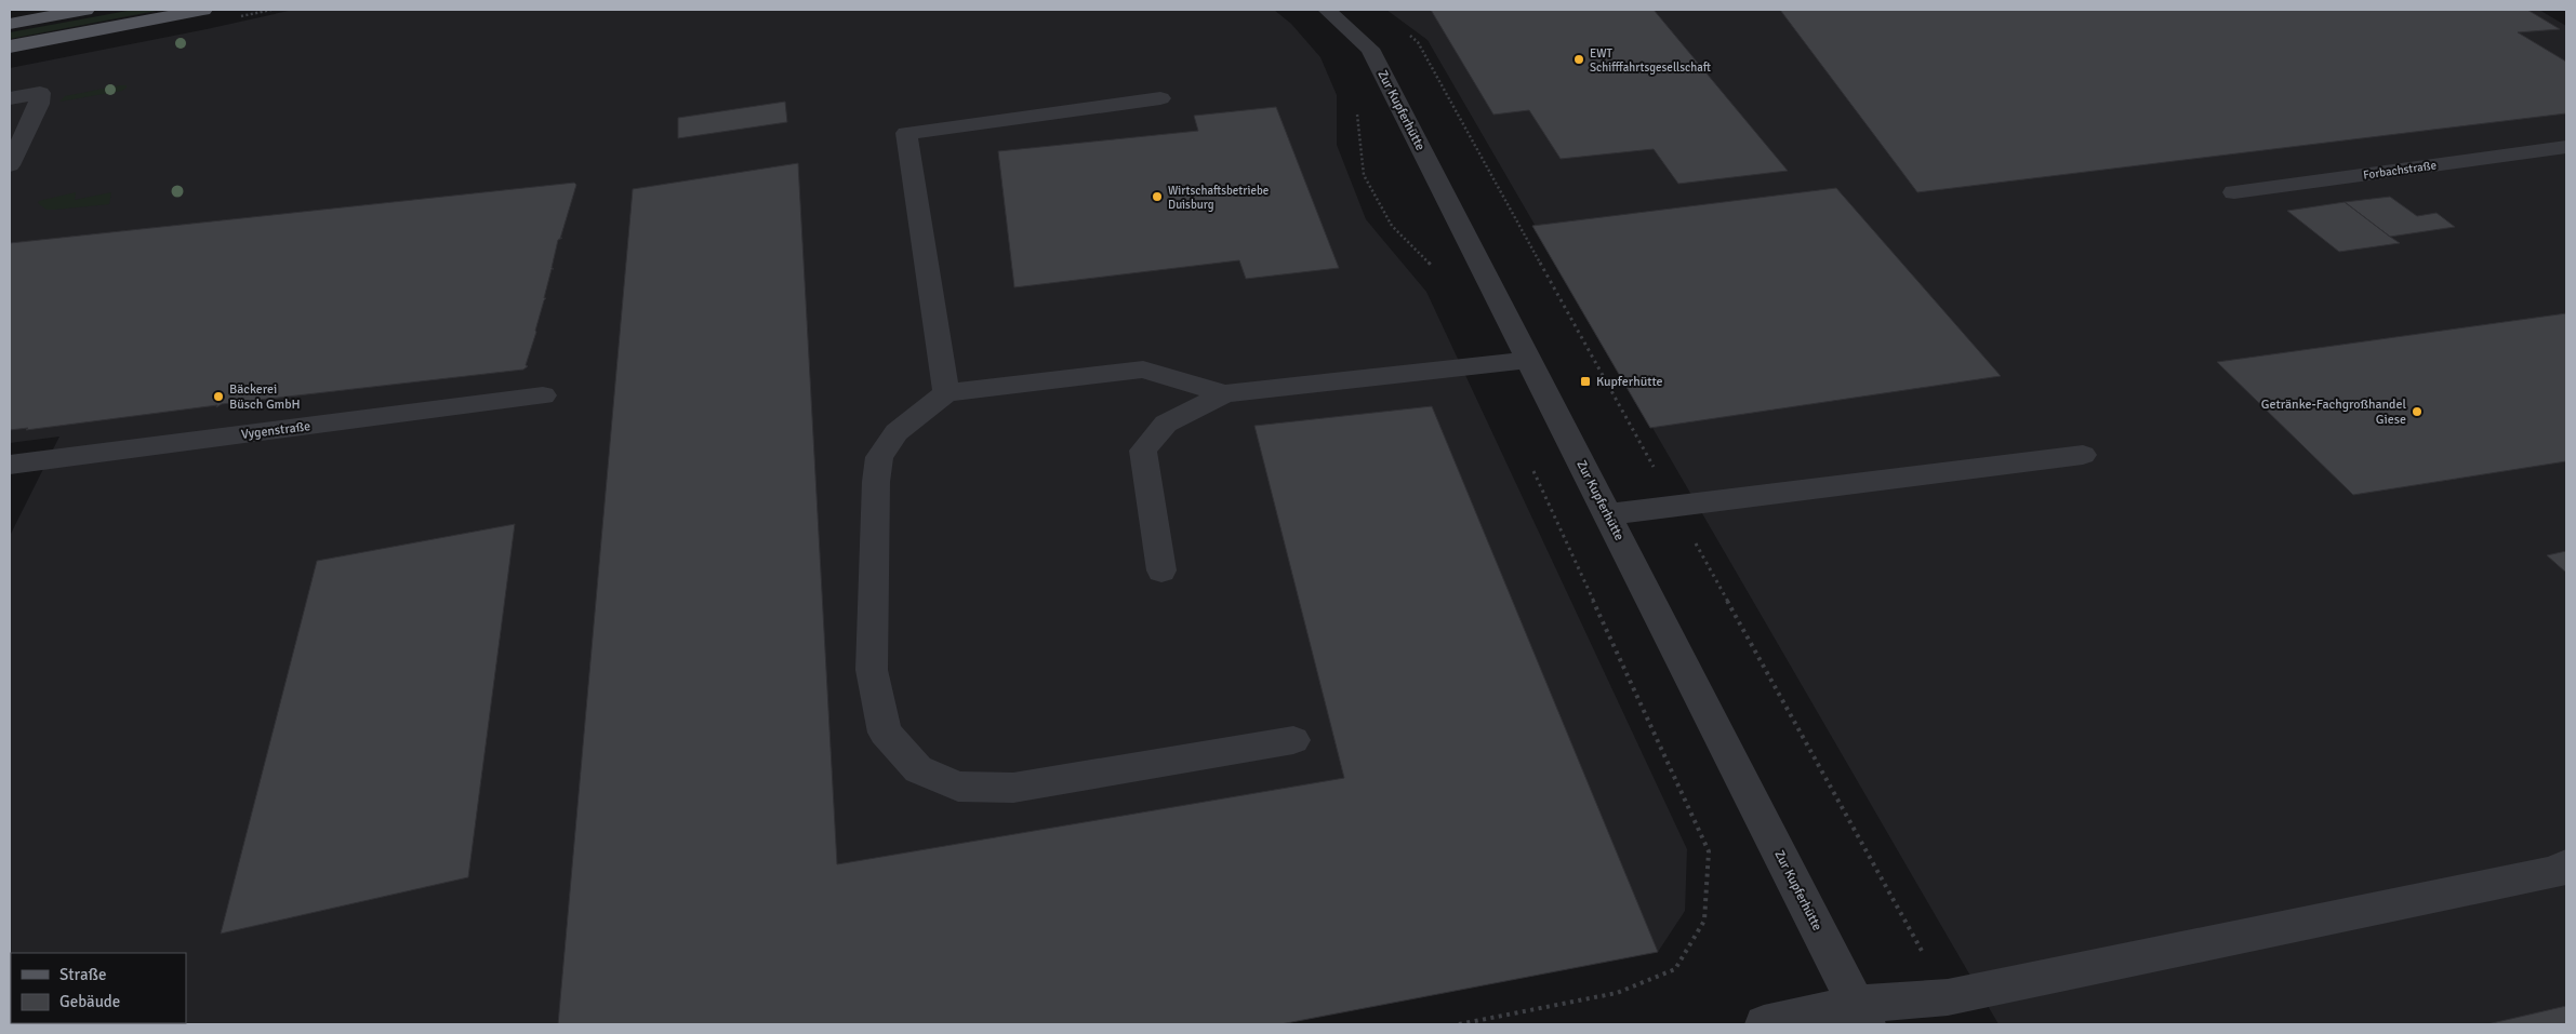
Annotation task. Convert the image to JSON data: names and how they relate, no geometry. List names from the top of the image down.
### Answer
{
  "streets": {
    "street": ["Zur Kupferhütte", "Forbachstraße", "Vygenstraße"]
  },
  "places": {
    "other": [
      "EWT Schifffahrtsgesellschaft",
      "Wirtschaftsbetriebe Duisburg",
      "Bäckerei Büsch GmbH",
      "Getränke-Fachgroßhandel Giese"
    ],
    "transit": ["Kupferhütte"]
  },
  "legend": ["Straße", "Gebäude"]
}
